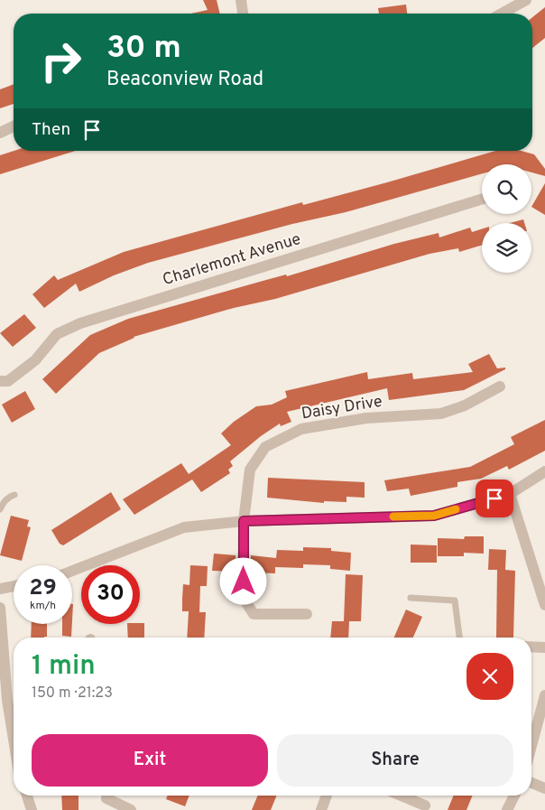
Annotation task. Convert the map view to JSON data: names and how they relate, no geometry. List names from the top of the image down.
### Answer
{
  "streets": {
    "street": ["Charlemont Avenue", "Daisy Drive"]
  },
  "page": {
    "turn": ["30 m", "Beaconview Road"],
    "then": "Then",
    "speed": "29 km/h",
    "limit": "30",
    "heading": ["1 min", "150 m · 21:23"],
    "buttons": ["Exit", "Share"]
  }
}
